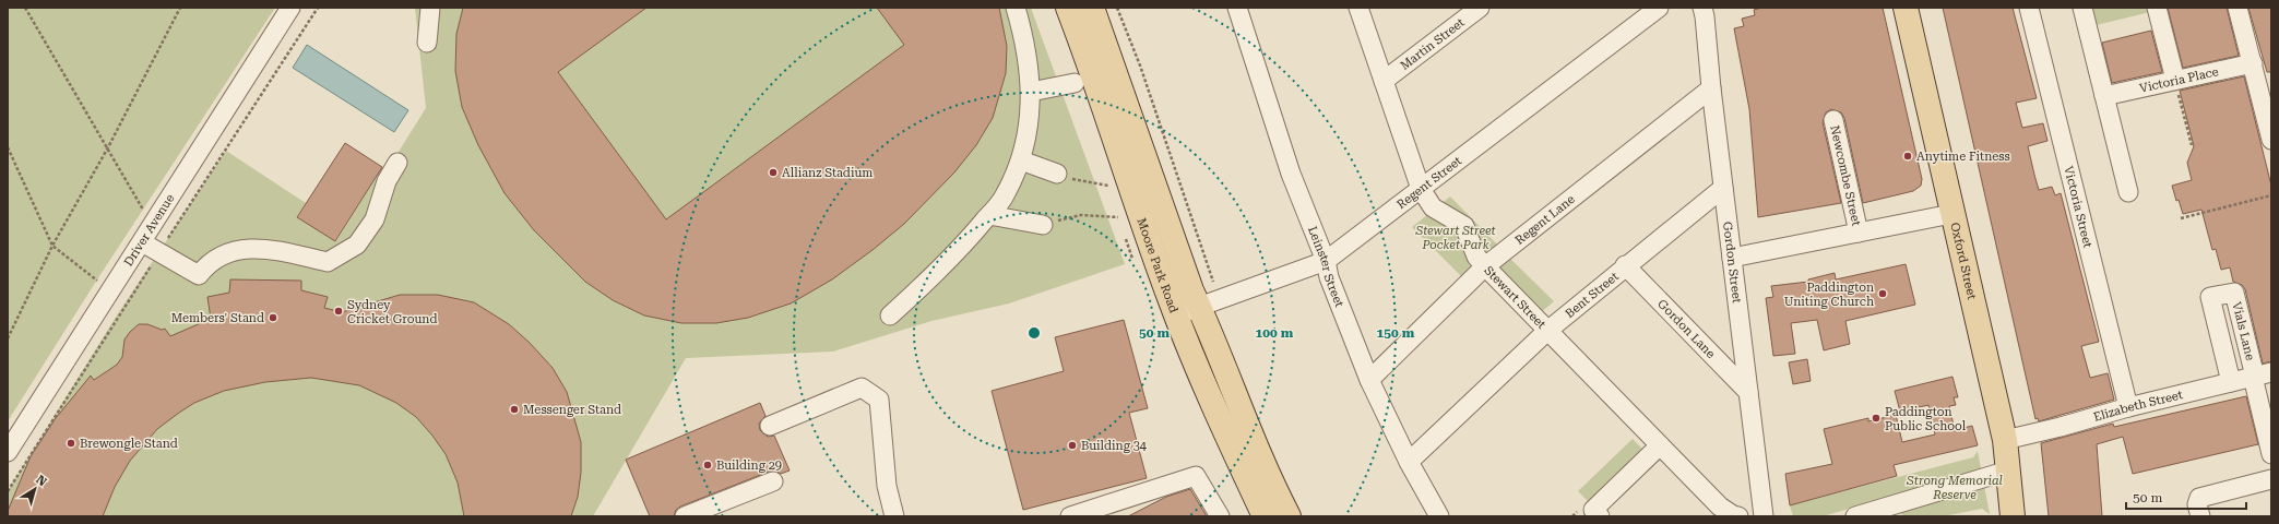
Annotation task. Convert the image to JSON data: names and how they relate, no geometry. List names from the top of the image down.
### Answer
{
  "streets": {
    "main road": ["Oxford Street", "Moore Park Road"],
    "street": [
      "Martin Street",
      "Victoria Place",
      "Newcombe Street",
      "Regent Street",
      "Victoria Street",
      "Regent Lane",
      "Driver Avenue",
      "Gordon Street",
      "Leinster Street",
      "Bent Street",
      "Stewart Street",
      "Gordon Lane",
      "Vials Lane",
      "Elizabeth Street"
    ]
  },
  "crossings": [
    ["Martin Street", "Stewart Street"],
    ["Newcombe Street", "Gordon Street"],
    ["Newcombe Street", "Oxford Street"],
    ["Regent Street", "Moore Park Road"],
    ["Regent Street", "Leinster Street"],
    ["Regent Street", "Stewart Street"],
    ["Victoria Street", "Elizabeth Street"],
    ["Regent Lane", "Gordon Street"],
    ["Regent Lane", "Leinster Street"],
    ["Regent Lane", "Stewart Street"],
    ["Gordon Street", "Bent Street"],
    ["Gordon Street", "Gordon Lane"],
    ["Oxford Street", "Elizabeth Street"],
    ["Leinster Street", "Bent Street"],
    ["Bent Street", "Stewart Street"],
    ["Bent Street", "Gordon Lane"],
    ["Vials Lane", "Elizabeth Street"]
  ],
  "parks": ["Stewart Street Pocket Park", "Strong Memorial Reserve"],
  "places": [
    "Anytime Fitness",
    "Allianz Stadium",
    "Paddington Uniting Church",
    "Sydney Cricket Ground",
    "Members' Stand",
    "Messenger Stand",
    "Paddington Public School",
    "Brewongle Stand",
    "Building 34",
    "Building 29"
  ],
  "scale_bar": "50 m",
  "north": "top right",
  "rings": ["50 m", "100 m", "150 m"]
}
